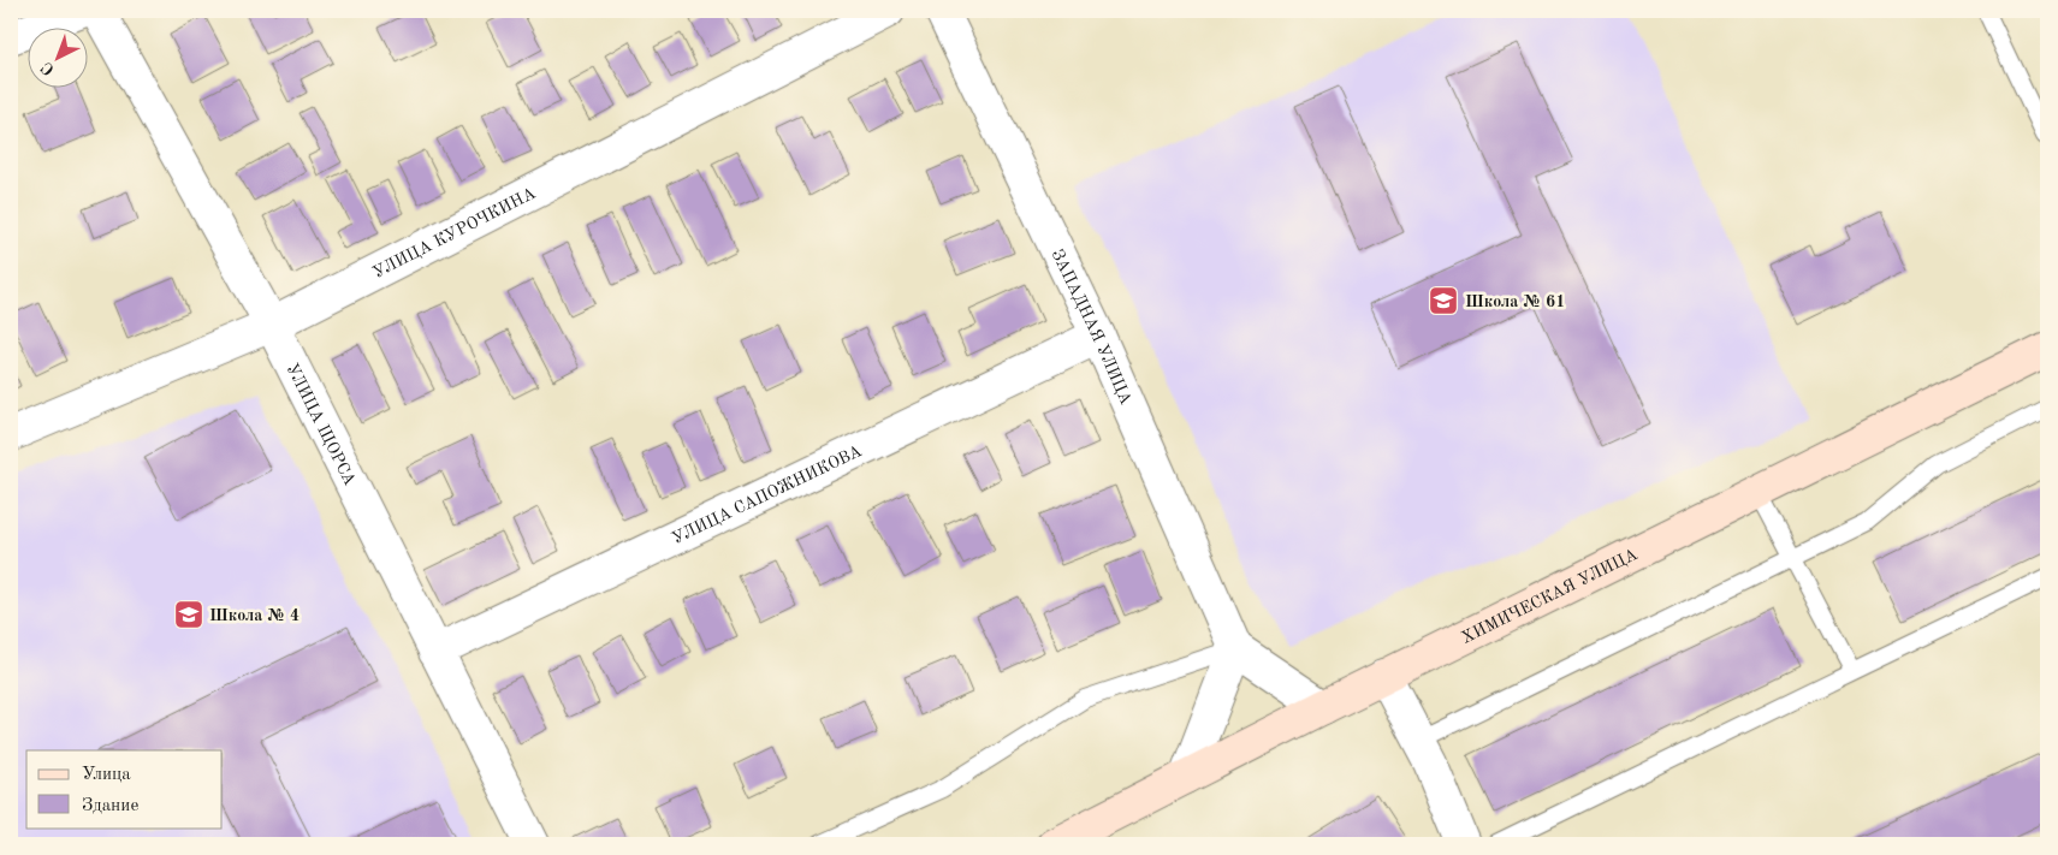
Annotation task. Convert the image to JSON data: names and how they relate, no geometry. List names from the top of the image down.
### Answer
{
  "streets": {
    "street": [
      "УЛИЦА КУРОЧКИНА",
      "ЗАПАДНАЯ УЛИЦА",
      "УЛИЦА ЩОРСА",
      "УЛИЦА САПОЖНИКОВА",
      "ХИМИЧЕСКАЯ УЛИЦА"
    ]
  },
  "crossings": [
    ["УЛИЦА КУРОЧКИНА", "УЛИЦА ЩОРСА"],
    ["ЗАПАДНАЯ УЛИЦА", "УЛИЦА САПОЖНИКОВА"],
    ["УЛИЦА ЩОРСА", "УЛИЦА САПОЖНИКОВА"]
  ],
  "places": {
    "school or university": ["Школа № 61", "Школа № 4"]
  },
  "legend": ["Улица", "Здание"],
  "north": "bottom left"
}
